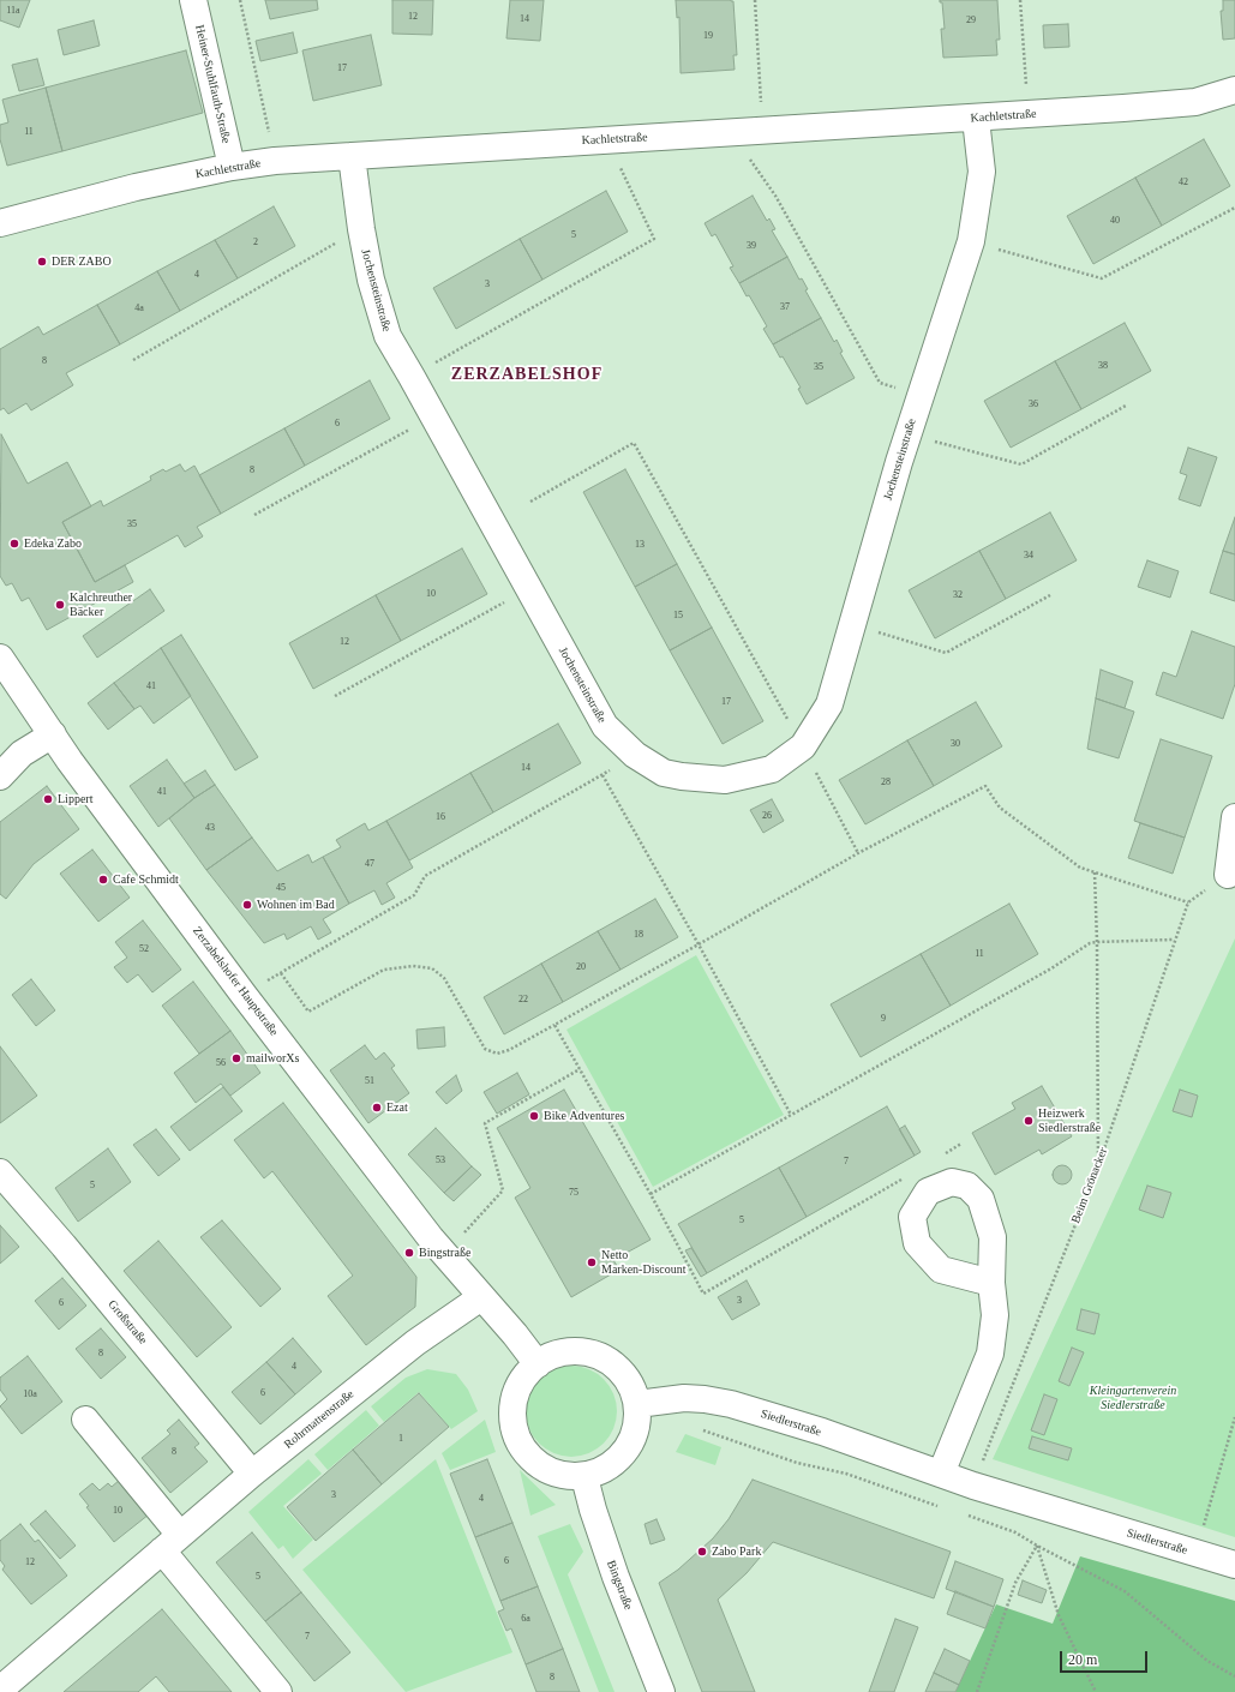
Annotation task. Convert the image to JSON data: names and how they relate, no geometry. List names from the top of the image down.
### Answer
{
  "streets": {
    "street": [
      "Heiner-Stuhlfauth-Straße",
      "Kachletstraße",
      "Jochensteinstraße",
      "Zerzabelshofer Hauptstraße",
      "Großstraße",
      "Rohrmattenstraße",
      "Siedlerstraße",
      "Bingstraße"
    ],
    "path": ["Beim Grönacker"]
  },
  "crossings": [
    ["Heiner-Stuhlfauth-Straße", "Kachletstraße"],
    ["Kachletstraße", "Jochensteinstraße"],
    ["Zerzabelshofer Hauptstraße", "Rohrmattenstraße"],
    ["Zerzabelshofer Hauptstraße", "Siedlerstraße"],
    ["Zerzabelshofer Hauptstraße", "Bingstraße"],
    ["Beim Grönacker", "Siedlerstraße"],
    ["Großstraße", "Rohrmattenstraße"],
    ["Siedlerstraße", "Bingstraße"]
  ],
  "districts": ["ZERZABELSHOF"],
  "parks": ["Kleingartenverein Siedlerstraße"],
  "places": [
    "DER ZABO",
    "Edeka Zabo",
    "Kalchreuther Bäcker",
    "Lippert",
    "Cafe Schmidt",
    "Wohnen im Bad",
    "mailworXs",
    "Ezat",
    "Bike Adventures",
    "Heizwerk Siedlerstraße",
    "Bingstraße",
    "Netto Marken-Discount",
    "Zabo Park"
  ],
  "house_numbers": [
    "11a",
    "12",
    "14",
    "29",
    "19",
    "17",
    "11",
    "42",
    "40",
    "5",
    "2",
    "39",
    "4",
    "3",
    "37",
    "4a",
    "8",
    "38",
    "35",
    "36",
    "6",
    "8",
    "35",
    "13",
    "34",
    "10",
    "32",
    "15",
    "12",
    "41",
    "17",
    "30",
    "14",
    "28",
    "41",
    "26",
    "16",
    "43",
    "47",
    "45",
    "18",
    "52",
    "11",
    "20",
    "22",
    "9",
    "56",
    "51",
    "53",
    "7",
    "5",
    "75",
    "5",
    "3",
    "6",
    "8",
    "4",
    "6",
    "10a",
    "1",
    "8",
    "3",
    "4",
    "10",
    "6",
    "12",
    "5",
    "6a",
    "7",
    "8"
  ],
  "scale_bar": "20 m"
}
